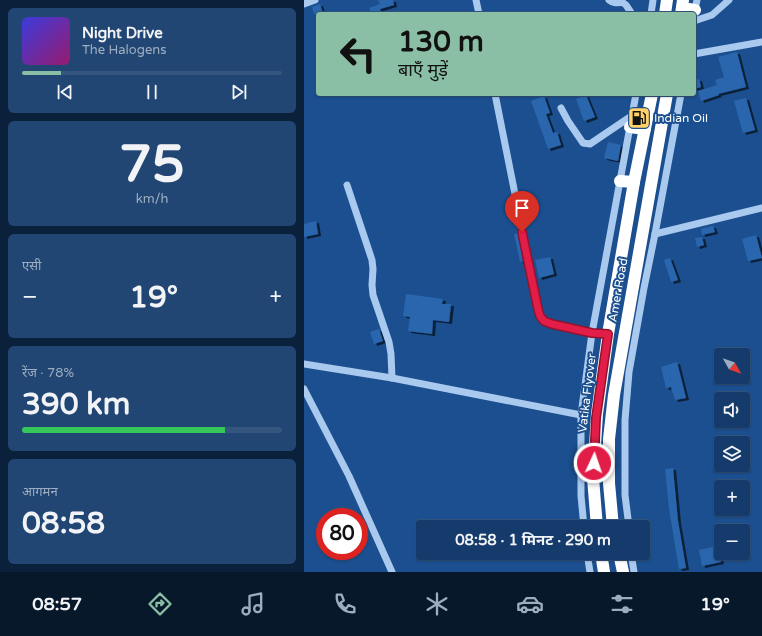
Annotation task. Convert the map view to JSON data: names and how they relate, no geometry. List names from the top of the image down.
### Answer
{
  "streets": {
    "highway": ["Amer Road", "Vatika Flyover"]
  },
  "places": {
    "fuel station": ["Indian Oil"]
  },
  "north": "bottom right",
  "page": {
    "turn": ["130 m", "बाएँ मुड़ें"],
    "song": ["Night Drive", "The Halogens"],
    "tile": [
      ["75", "km/h"],
      "एसी",
      ["रेंज · 78%", "390 km"],
      ["आगमन", "08:58"]
    ],
    "heat": ["−", "19°", "+"],
    "map_buttons": ["+", "−"],
    "limit": "80",
    "trip": "08:58 · 1 मिनट · 290 m",
    "tabs": ["08:57", "19°"]
  }
}
